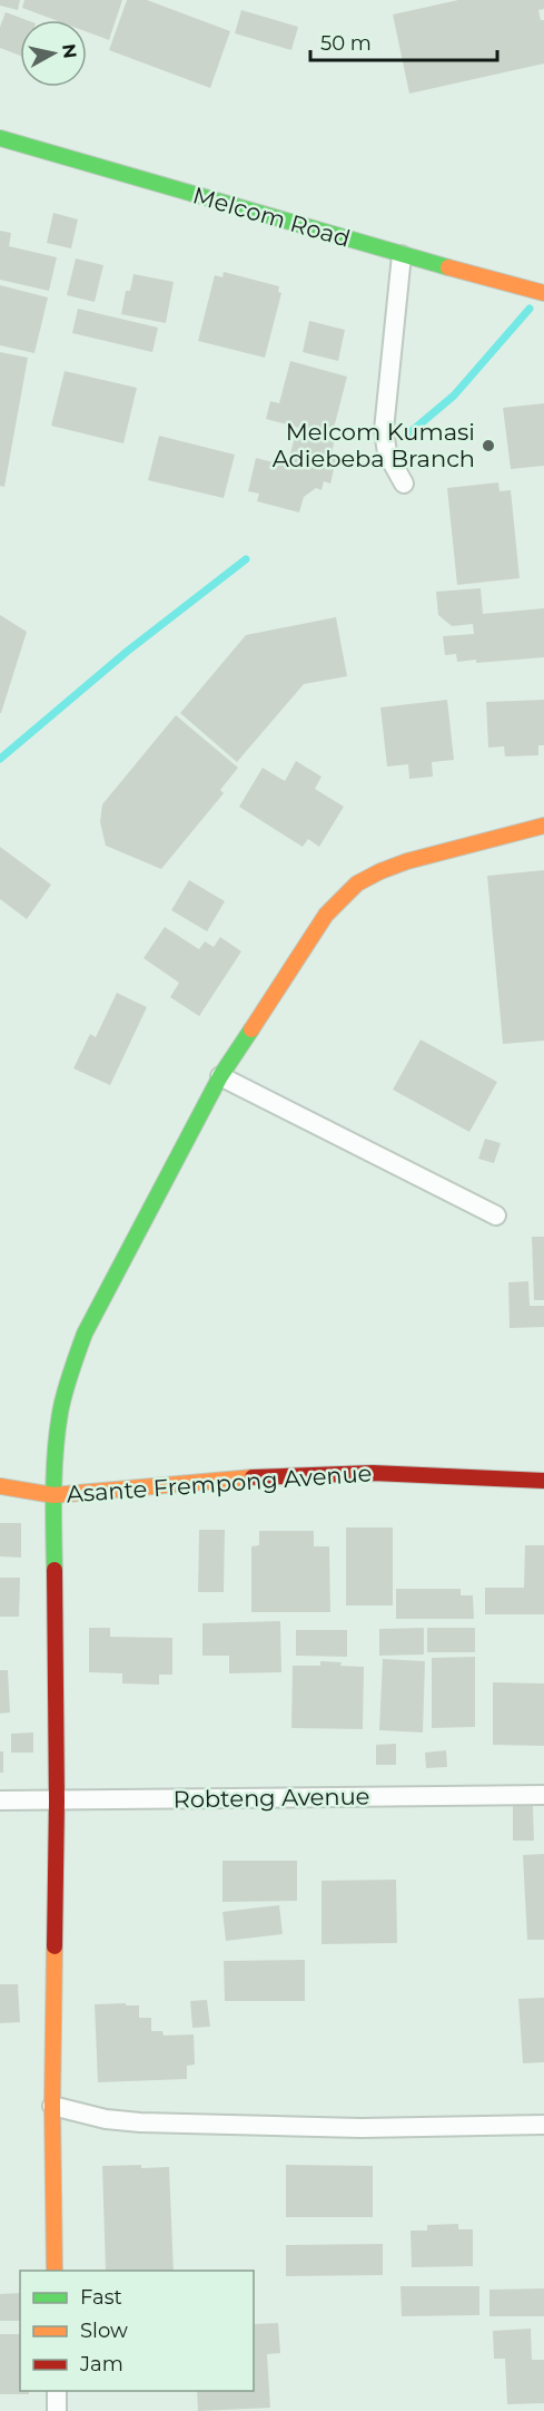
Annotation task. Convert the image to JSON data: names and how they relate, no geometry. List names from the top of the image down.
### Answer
{
  "streets": {
    "street": ["Melcom Road", "Asante Frempong Avenue", "Robteng Avenue"]
  },
  "places": ["Melcom Kumasi Adiebeba Branch"],
  "legend": ["Fast", "Slow", "Jam"],
  "scale_bar": "50 m",
  "north": "right"
}
